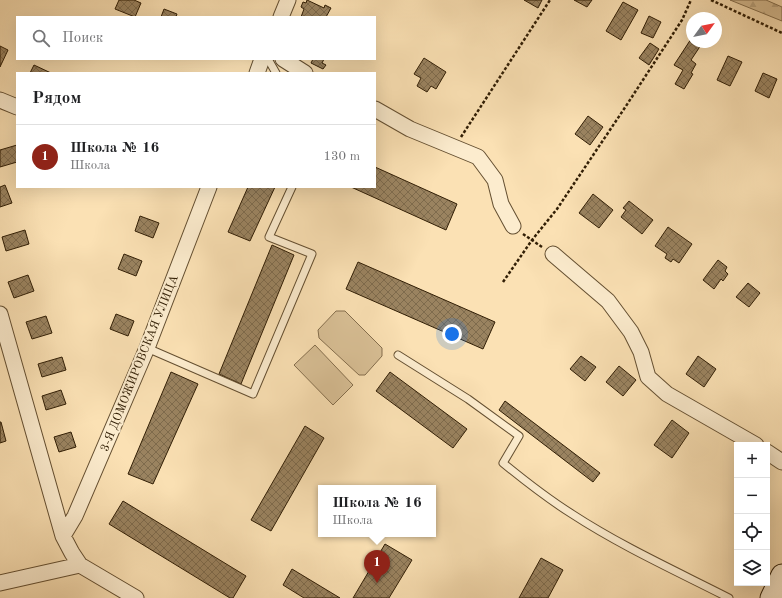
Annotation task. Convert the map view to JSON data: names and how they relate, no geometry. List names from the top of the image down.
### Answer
{
  "streets": {
    "street": ["3-Я ДОМОЖИРОВСКАЯ УЛИЦА"]
  },
  "north": "top right",
  "page": {
    "search": "Поиск",
    "heading": "Рядом",
    "list": [
      {
        "mark": "1",
        "name": "Школа № 16",
        "note": "Школа",
        "value": "130 m"
      }
    ],
    "map_buttons": ["+", "−"],
    "popup": ["Школа № 16", "Школа"],
    "pins": "1"
  }
}
